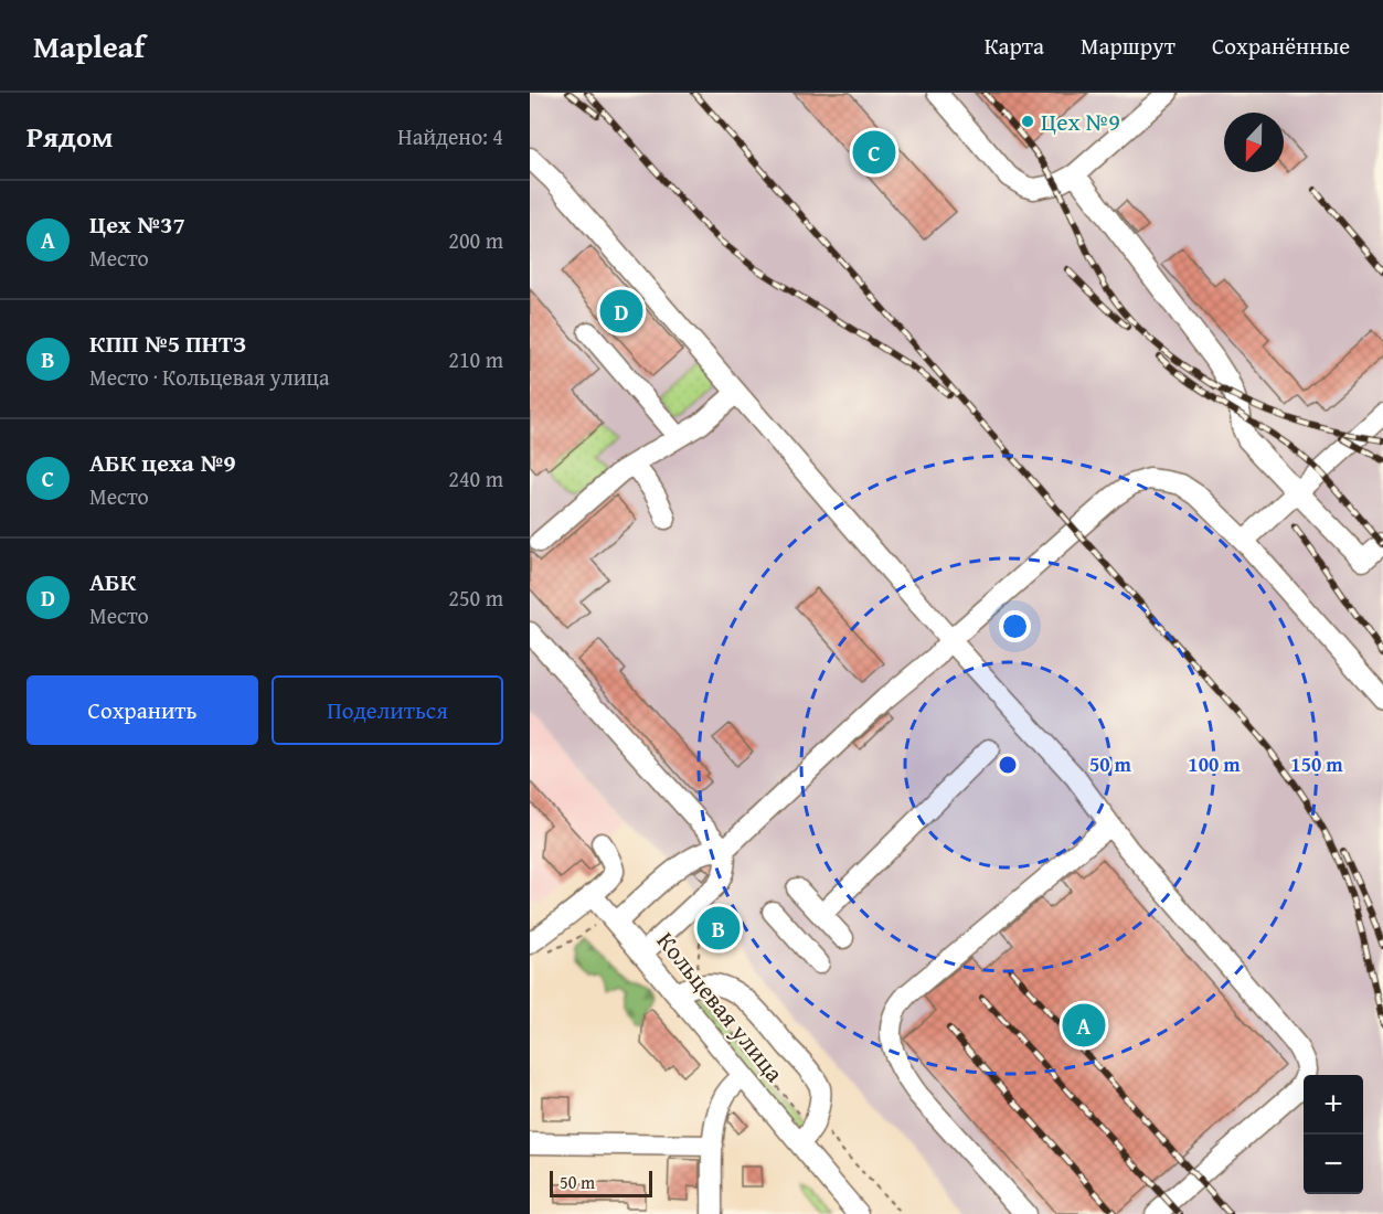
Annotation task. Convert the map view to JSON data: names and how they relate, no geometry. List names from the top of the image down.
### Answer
{
  "streets": {
    "street": ["Кольцевая улица"]
  },
  "places": ["Цех №9"],
  "scale_bar": "50 m",
  "north": "bottom",
  "page": {
    "header": "Mapleaf",
    "nav": ["Карта", "Маршрут", "Сохранённые"],
    "heading": ["Рядом", "Найдено: 4"],
    "pins": [
      "C",
      "D",
      "B",
      "A"
    ],
    "list": [
      {
        "mark": "A",
        "name": "Цех №37",
        "note": "Место",
        "value": "200 m"
      },
      {
        "mark": "B",
        "name": "КПП №5 ПНТЗ",
        "note": "Место · Кольцевая улица",
        "value": "210 m"
      },
      {
        "mark": "C",
        "name": "АБК цеха №9",
        "note": "Место",
        "value": "240 m"
      },
      {
        "mark": "D",
        "name": "АБК",
        "note": "Место",
        "value": "250 m"
      }
    ],
    "buttons": ["Сохранить", "Поделиться"],
    "map_buttons": ["+", "−"],
    "scale": "50 m"
  },
  "rings": ["50 m", "100 m", "150 m"]
}
